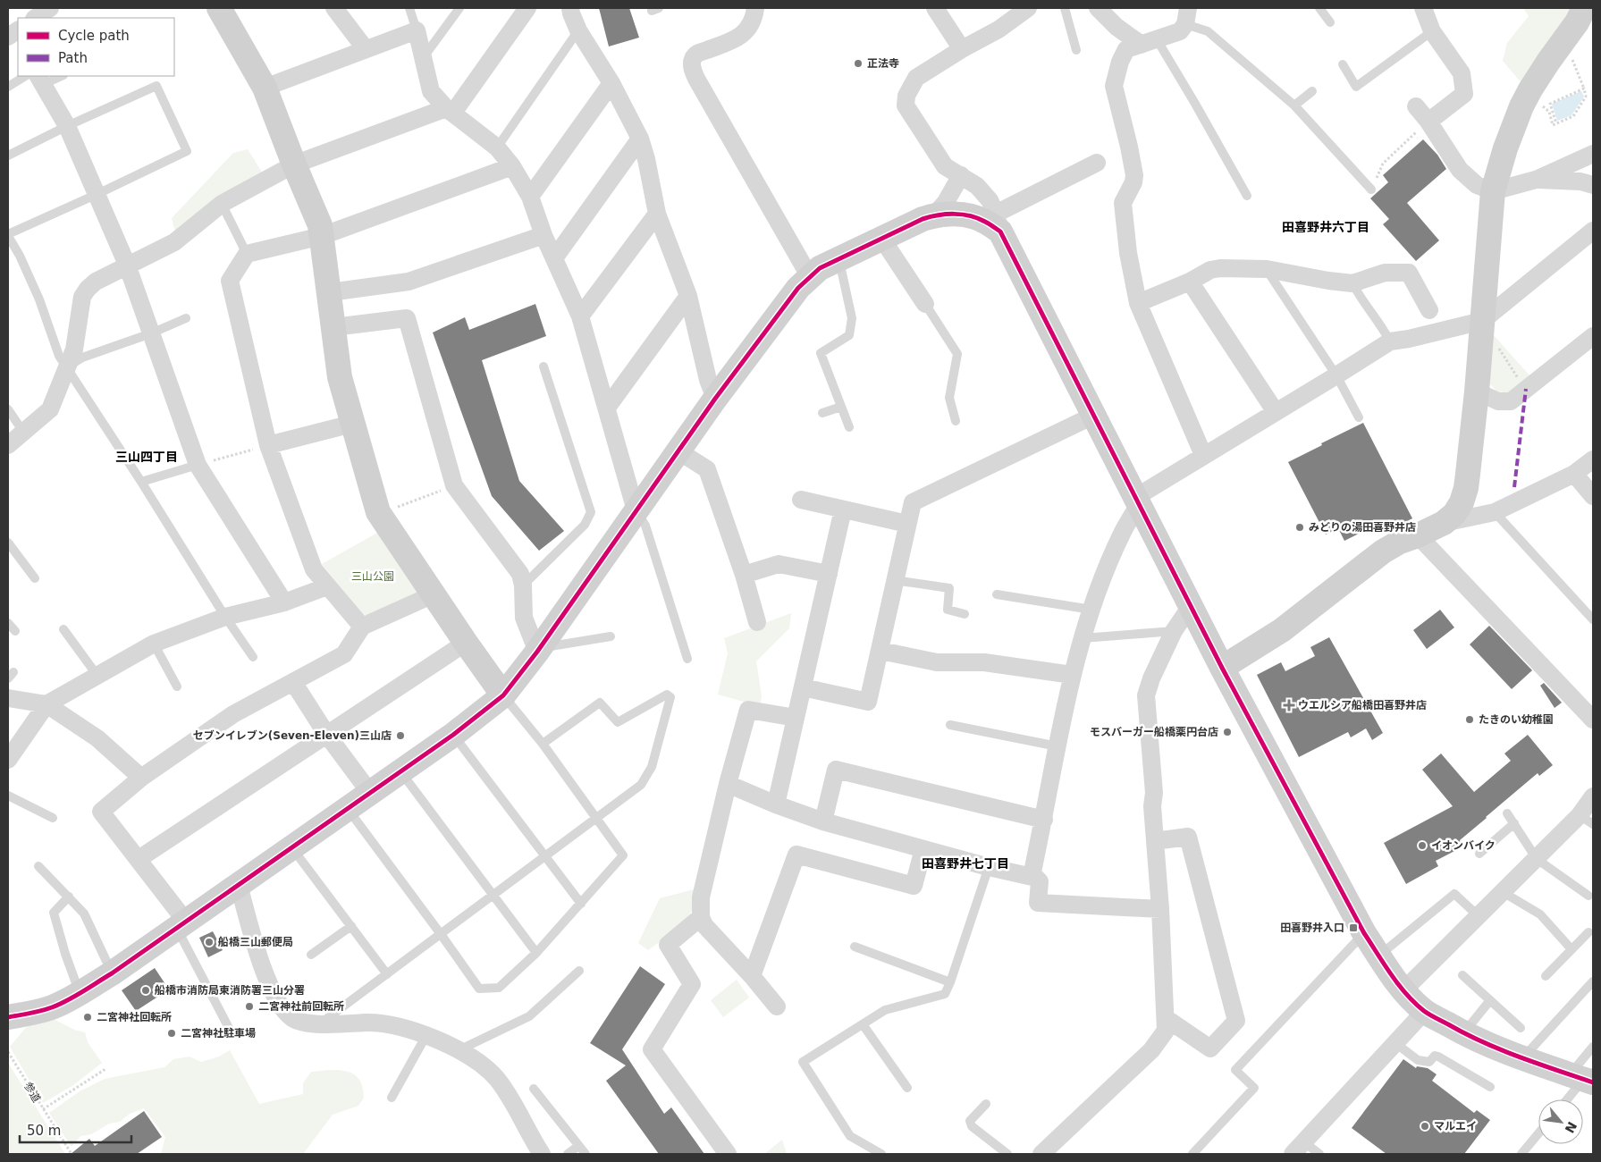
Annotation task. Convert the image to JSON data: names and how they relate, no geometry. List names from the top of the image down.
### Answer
{
  "streets": {
    "path": ["参道"]
  },
  "districts": ["田喜野井六丁目", "三山四丁目", "田喜野井七丁目"],
  "parks": ["三山公園"],
  "places": {
    "other": [
      "正法寺",
      "みどりの湯田喜野井店",
      "たきのい幼稚園",
      "モスバーガー船橋薬円台店",
      "セブンイレブン(Seven-Eleven)三山店",
      "イオンバイク",
      "船橋三山郵便局",
      "船橋市消防局東消防署三山分署",
      "二宮神社前回転所",
      "二宮神社回転所",
      "二宮神社駐車場",
      "マルエイ"
    ],
    "health": ["ウエルシア船橋田喜野井店"],
    "transit": ["田喜野井入口"]
  },
  "legend": ["Cycle path", "Path"],
  "scale_bar": "50 m",
  "north": "bottom right"
}
